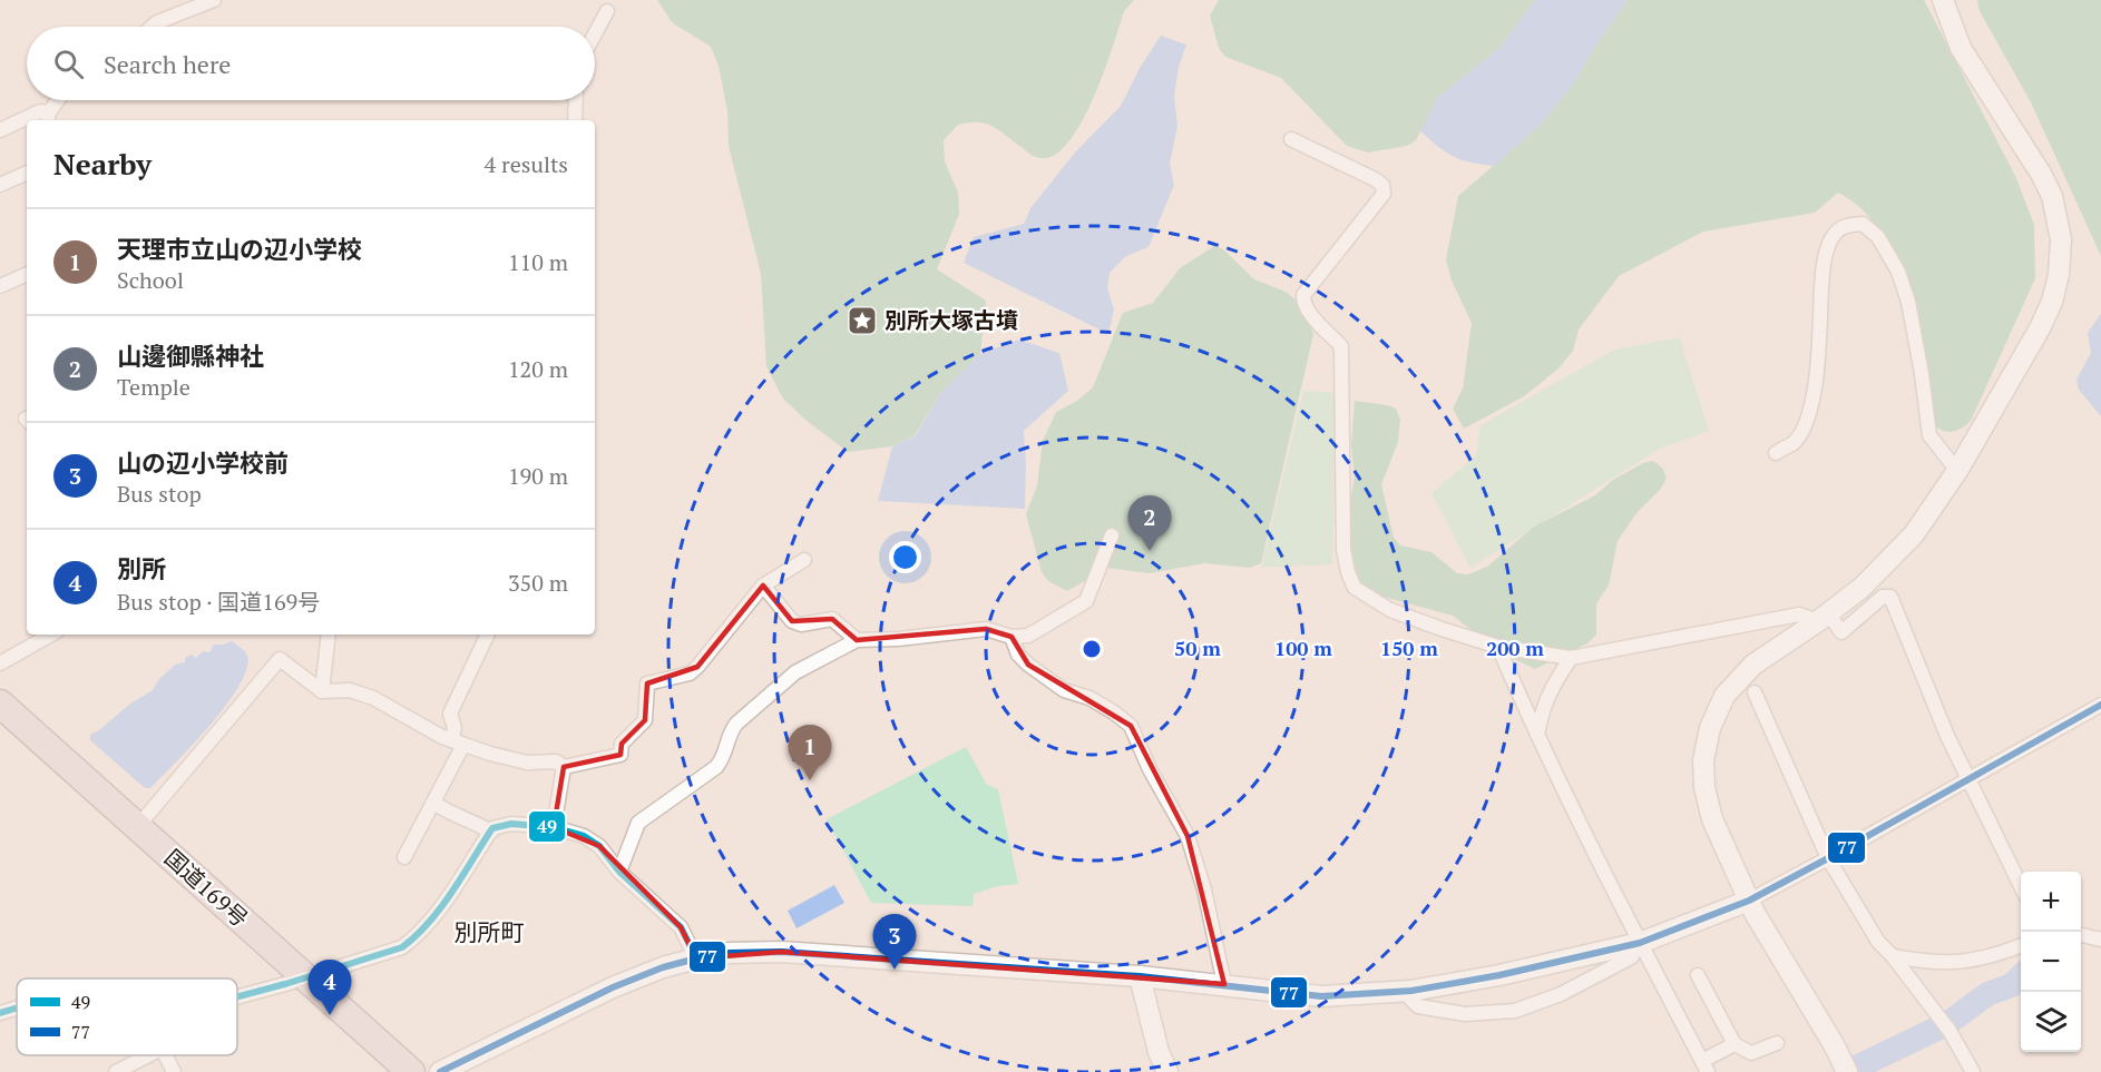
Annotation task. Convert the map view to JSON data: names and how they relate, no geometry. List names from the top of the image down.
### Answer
{
  "streets": {
    "highway": ["国道169号"]
  },
  "districts": ["別所町"],
  "places": {
    "place": ["別所大塚古墳"]
  },
  "lines": ["transit line 77", "transit line 49"],
  "legend": ["49", "77"],
  "page": {
    "search": "Search here",
    "heading": ["Nearby", "4 results"],
    "list": [
      {
        "mark": "1",
        "name": "天理市立山の辺小学校",
        "note": "School",
        "value": "110 m"
      },
      {
        "mark": "2",
        "name": "山邊御縣神社",
        "note": "Temple",
        "value": "120 m"
      },
      {
        "mark": "3",
        "name": "山の辺小学校前",
        "note": "Bus stop",
        "value": "190 m"
      },
      {
        "mark": "4",
        "name": "別所",
        "note": "Bus stop · 国道169号",
        "value": "350 m"
      }
    ],
    "pins": [
      "2",
      "1",
      "3",
      "4"
    ],
    "map_buttons": ["+", "−"]
  },
  "rings": [
    "50 m",
    "100 m",
    "150 m",
    "200 m"
  ]
}
